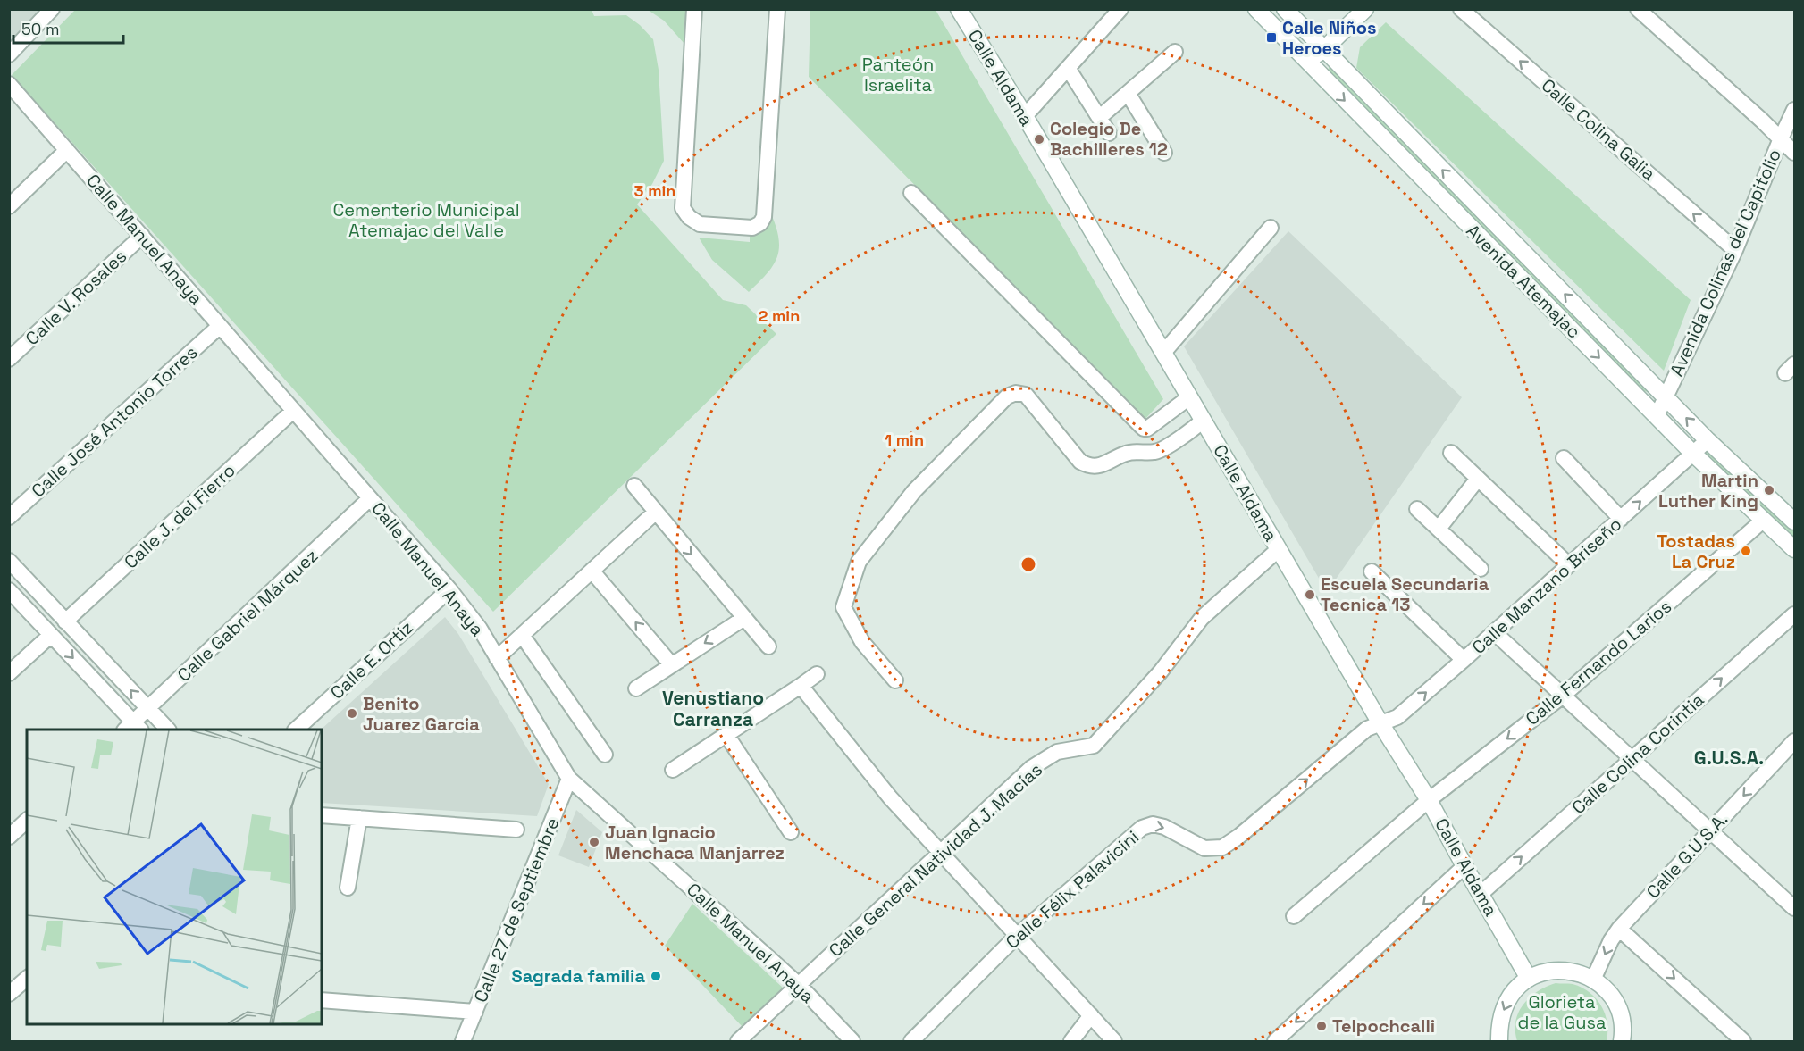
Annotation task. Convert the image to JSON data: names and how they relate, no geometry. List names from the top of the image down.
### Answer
{
  "streets": {
    "street": [
      "Calle Aldama",
      "Calle Colina Galia",
      "Calle Manuel Anaya",
      "Avenida Colinas del Capitolio",
      "Avenida Atemajac",
      "Calle V. Rosales",
      "Calle José Antonio Torres",
      "Calle J. del Fierro",
      "Calle Manzano Briseño",
      "Calle Gabriel Márquez",
      "Calle E. Ortiz",
      "Calle Fernando Larios",
      "Calle Colina Corintia",
      "Calle G.U.S.A.",
      "Calle General Natividad J. Macías",
      "Calle Félix Palavicini",
      "Calle 27 de Septiembre"
    ]
  },
  "crossings": [
    ["Calle Aldama", "Calle Manzano Briseño"],
    ["Calle Aldama", "Calle Fernando Larios"],
    ["Calle Aldama", "Calle Colina Corintia"],
    ["Calle Aldama", "Calle General Natividad J. Macías"],
    ["Calle Aldama", "Calle Félix Palavicini"],
    ["Calle Colina Galia", "Avenida Colinas del Capitolio"],
    ["Calle Manuel Anaya", "Calle V. Rosales"],
    ["Calle Manuel Anaya", "Calle José Antonio Torres"],
    ["Calle Manuel Anaya", "Calle J. del Fierro"],
    ["Calle Manuel Anaya", "Calle Gabriel Márquez"],
    ["Calle Manuel Anaya", "Calle E. Ortiz"],
    ["Calle Manuel Anaya", "Calle General Natividad J. Macías"],
    ["Calle Manuel Anaya", "Calle 27 de Septiembre"],
    ["Avenida Colinas del Capitolio", "Avenida Atemajac"],
    ["Avenida Atemajac", "Calle Manzano Briseño"],
    ["Avenida Atemajac", "Calle Fernando Larios"],
    ["Calle Manzano Briseño", "Calle Félix Palavicini"]
  ],
  "one_way": [
    "Calle Manzano Briseño",
    "Calle Colina Corintia",
    "Calle G.U.S.A.",
    "Calle Félix Palavicini"
  ],
  "districts": ["Venustiano Carranza", "G.U.S.A."],
  "parks": ["Panteón Israelita", "Cementerio Municipal Atemajac del Valle", "Glorieta de la Gusa"],
  "places": {
    "transit": ["Calle Niños Heroes"],
    "other": [
      "Colegio De Bachilleres 12",
      "Martin Luther King",
      "Tostadas La Cruz",
      "Escuela Secundaria Tecnica 13",
      "Benito Juarez Garcia",
      "Juan Ignacio Menchaca Manjarrez",
      "Sagrada familia",
      "Telpochcalli"
    ]
  },
  "scale_bar": "50 m",
  "rings": ["3 min", "2 min", "1 min"]
}
